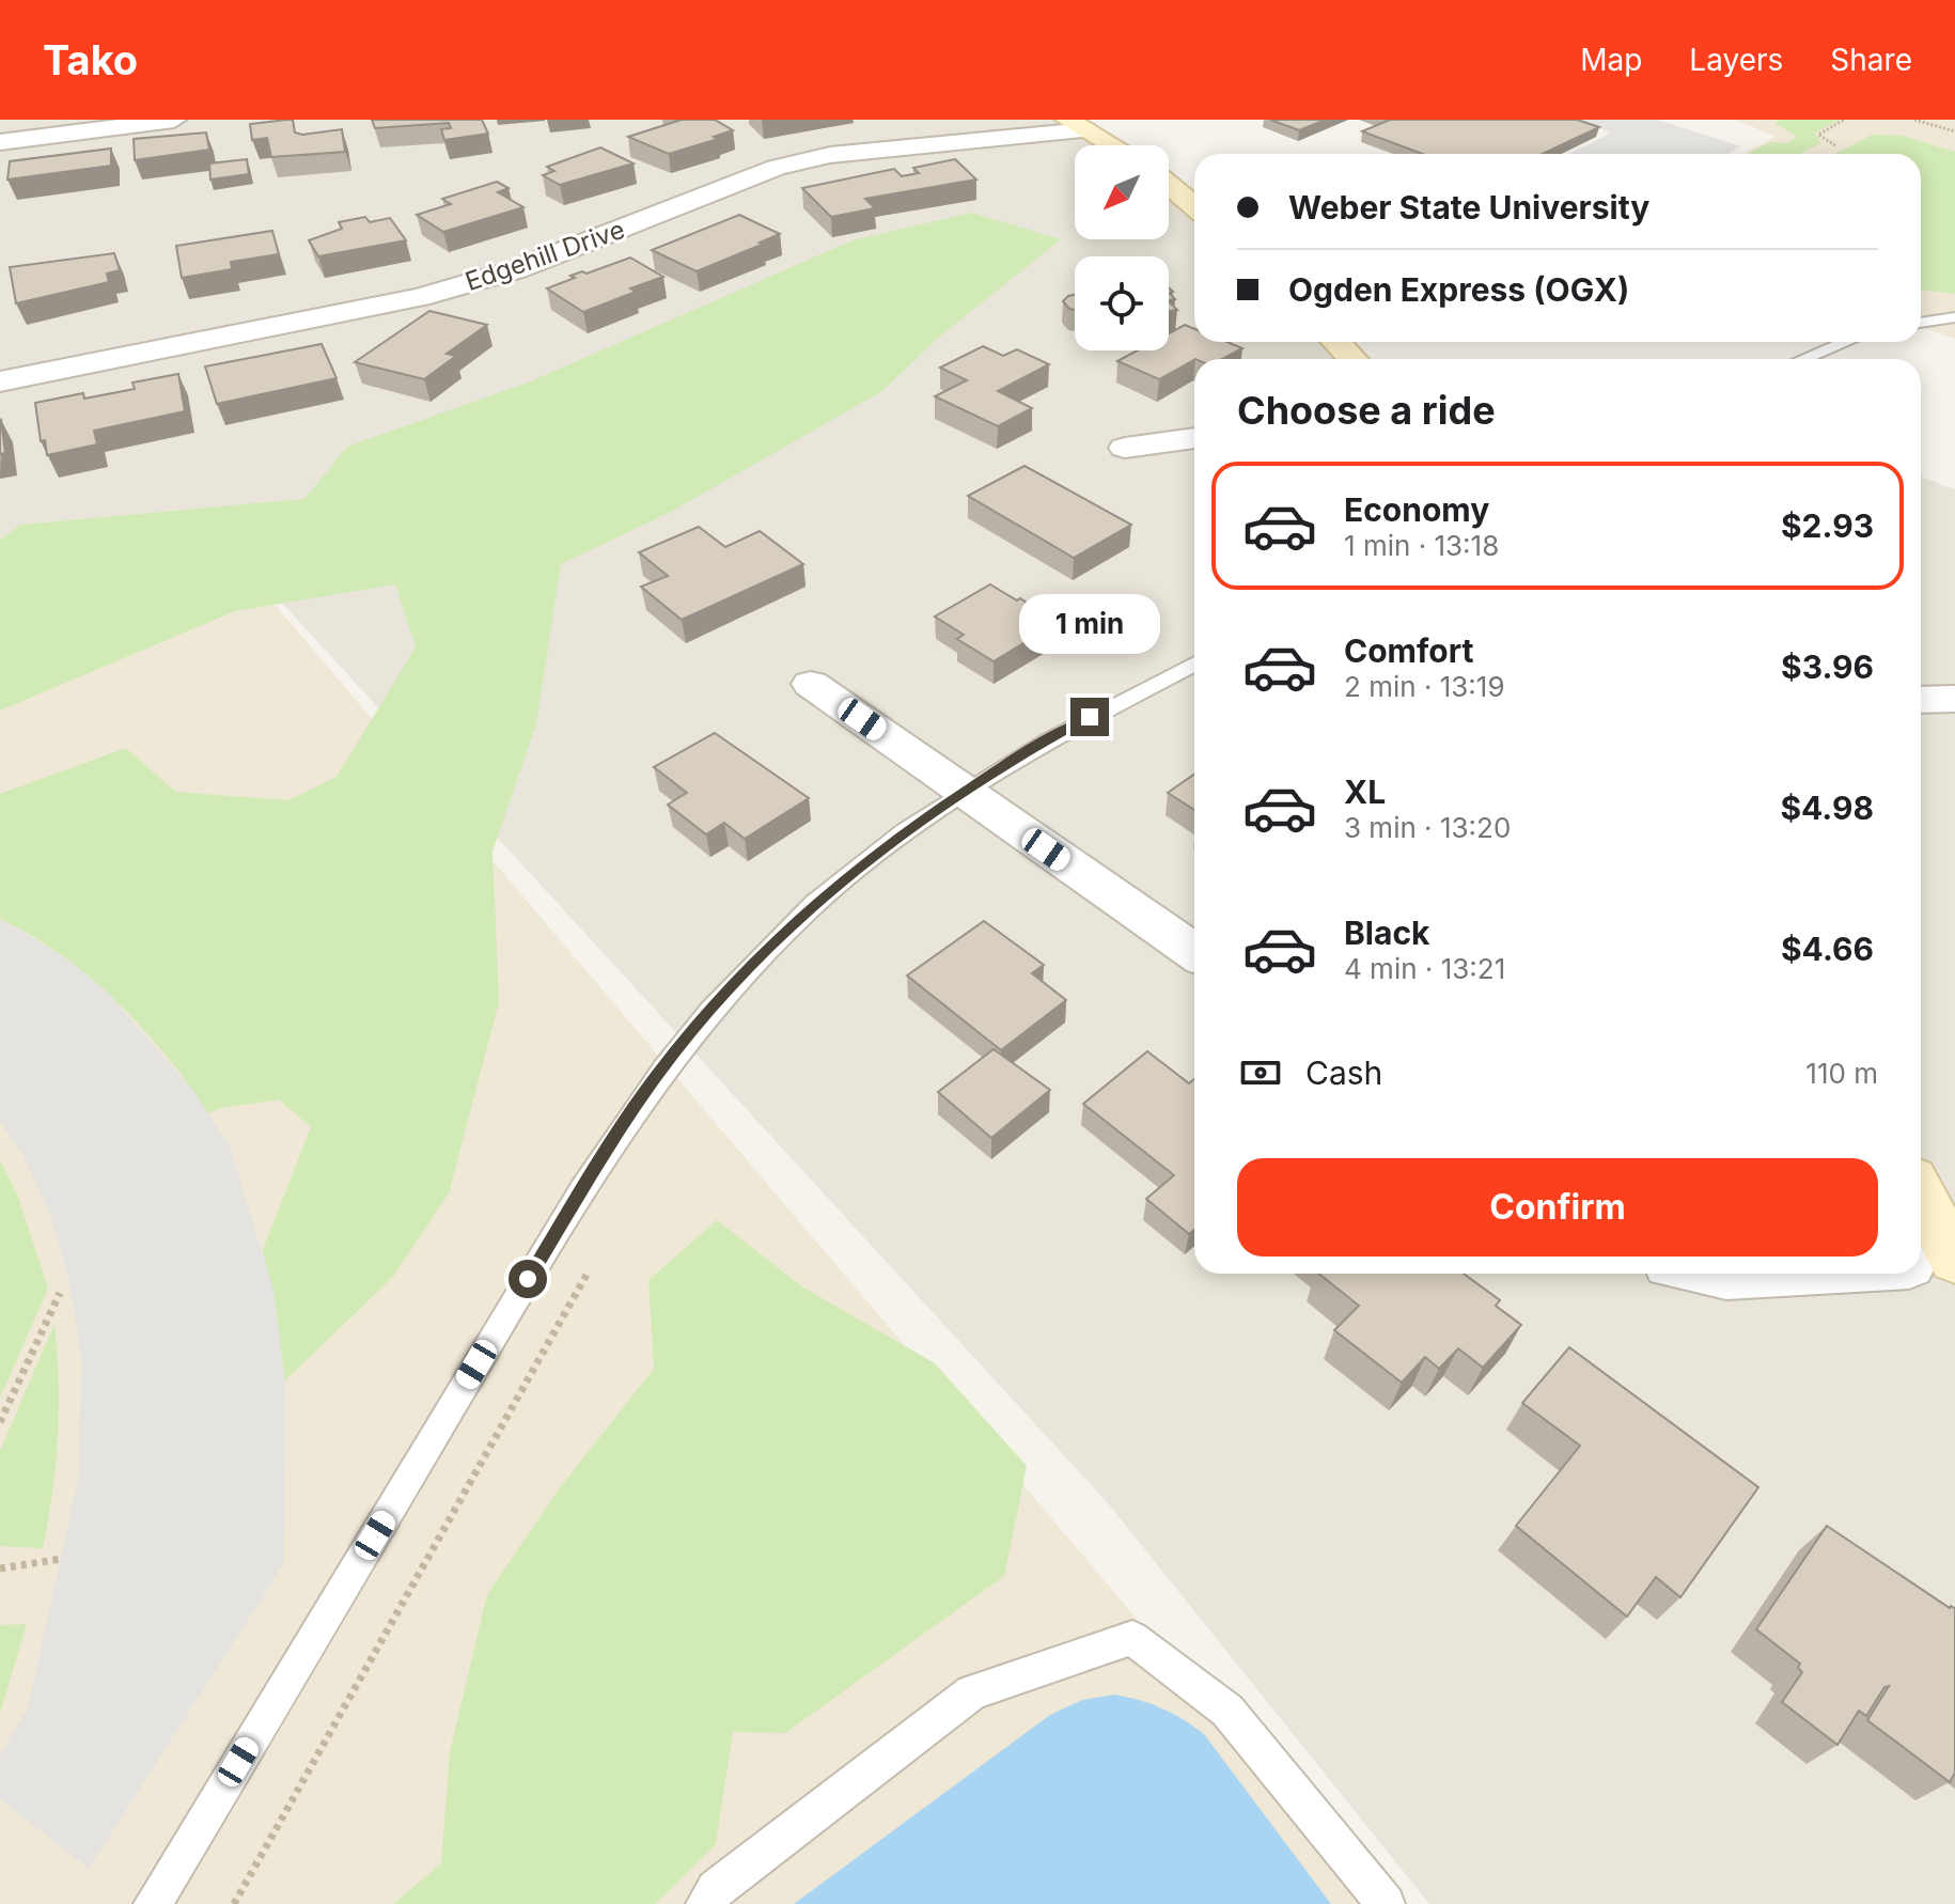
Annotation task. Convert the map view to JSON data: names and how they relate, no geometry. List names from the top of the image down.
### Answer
{
  "streets": {
    "street": ["Edgehill Drive"]
  },
  "north": "bottom left",
  "page": {
    "header": "Tako",
    "nav": ["Map", "Layers", "Share"],
    "banner": ["Weber State University", "Ogden Express (OGX)"],
    "heading": "Choose a ride",
    "list": [
      {
        "name": "Economy",
        "note": "1 min · 13:18",
        "value": "$2.93"
      },
      {
        "name": "Comfort",
        "note": "2 min · 13:19",
        "value": "$3.96"
      },
      {
        "name": "XL",
        "note": "3 min · 13:20",
        "value": "$4.98"
      },
      {
        "name": "Black",
        "note": "4 min · 13:21",
        "value": "$4.66"
      }
    ],
    "bubble": "1 min",
    "pay": ["Cash", "110 m"],
    "buttons": "Confirm"
  }
}
